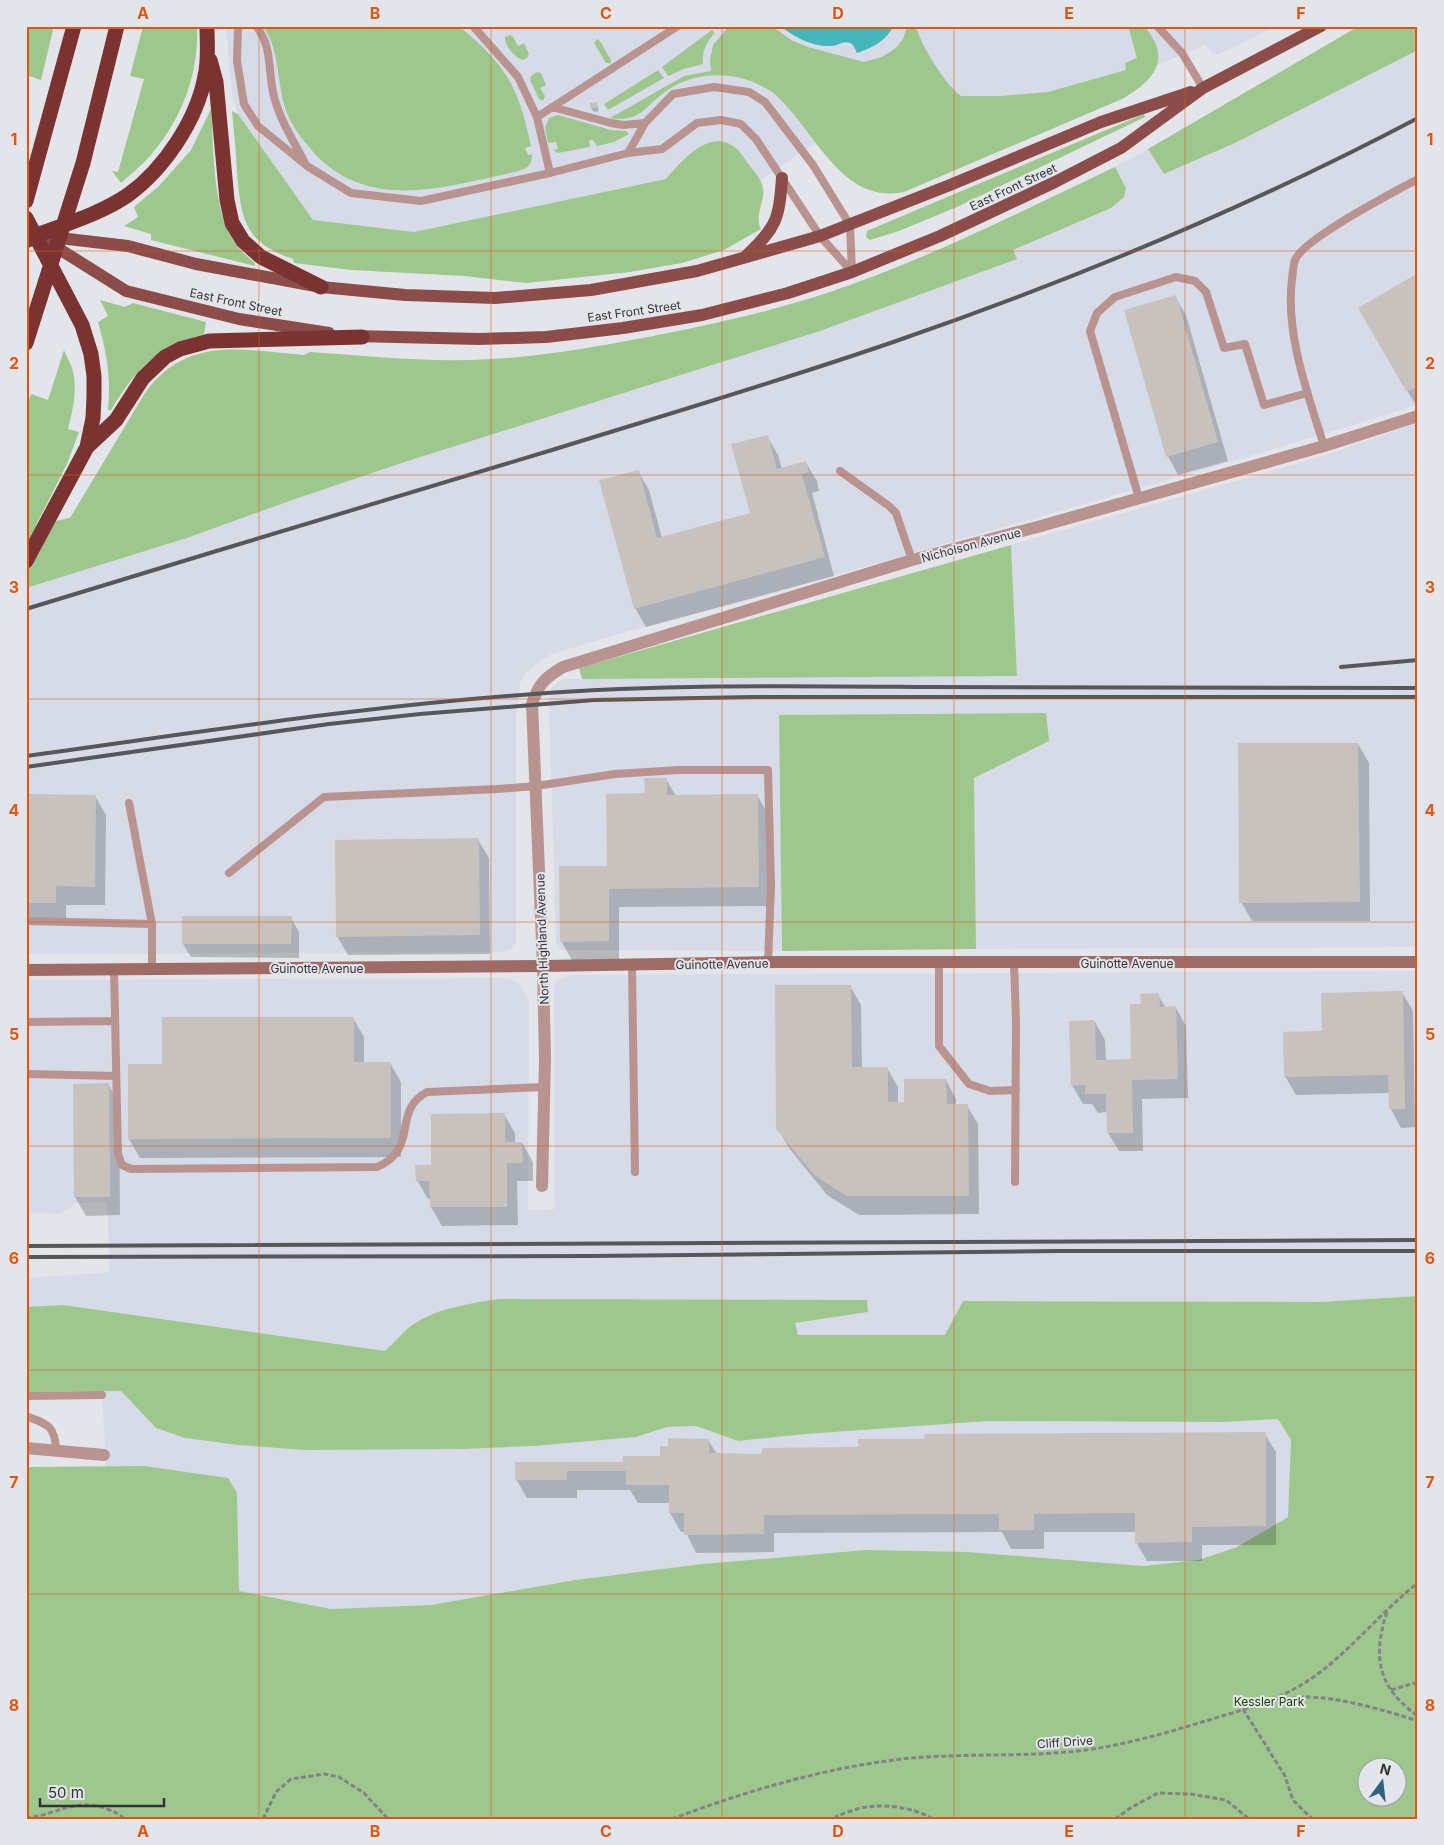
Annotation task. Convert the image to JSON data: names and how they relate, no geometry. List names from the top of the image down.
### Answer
{
  "streets": {
    "main road": ["East Front Street"],
    "street": ["Nicholson Avenue", "North Highland Avenue", "Guinotte Avenue"],
    "path": ["Cliff Drive"]
  },
  "crossings": [
    ["Nicholson Avenue", "North Highland Avenue"],
    ["North Highland Avenue", "Guinotte Avenue"]
  ],
  "parks": ["Kessler Park"],
  "scale_bar": "50 m",
  "north": "top",
  "grid": {
    "columns": [
      "A",
      "B",
      "C",
      "D",
      "E",
      "F"
    ],
    "rows": [
      "1",
      "2",
      "3",
      "4",
      "5",
      "6",
      "7",
      "8"
    ]
  }
}
